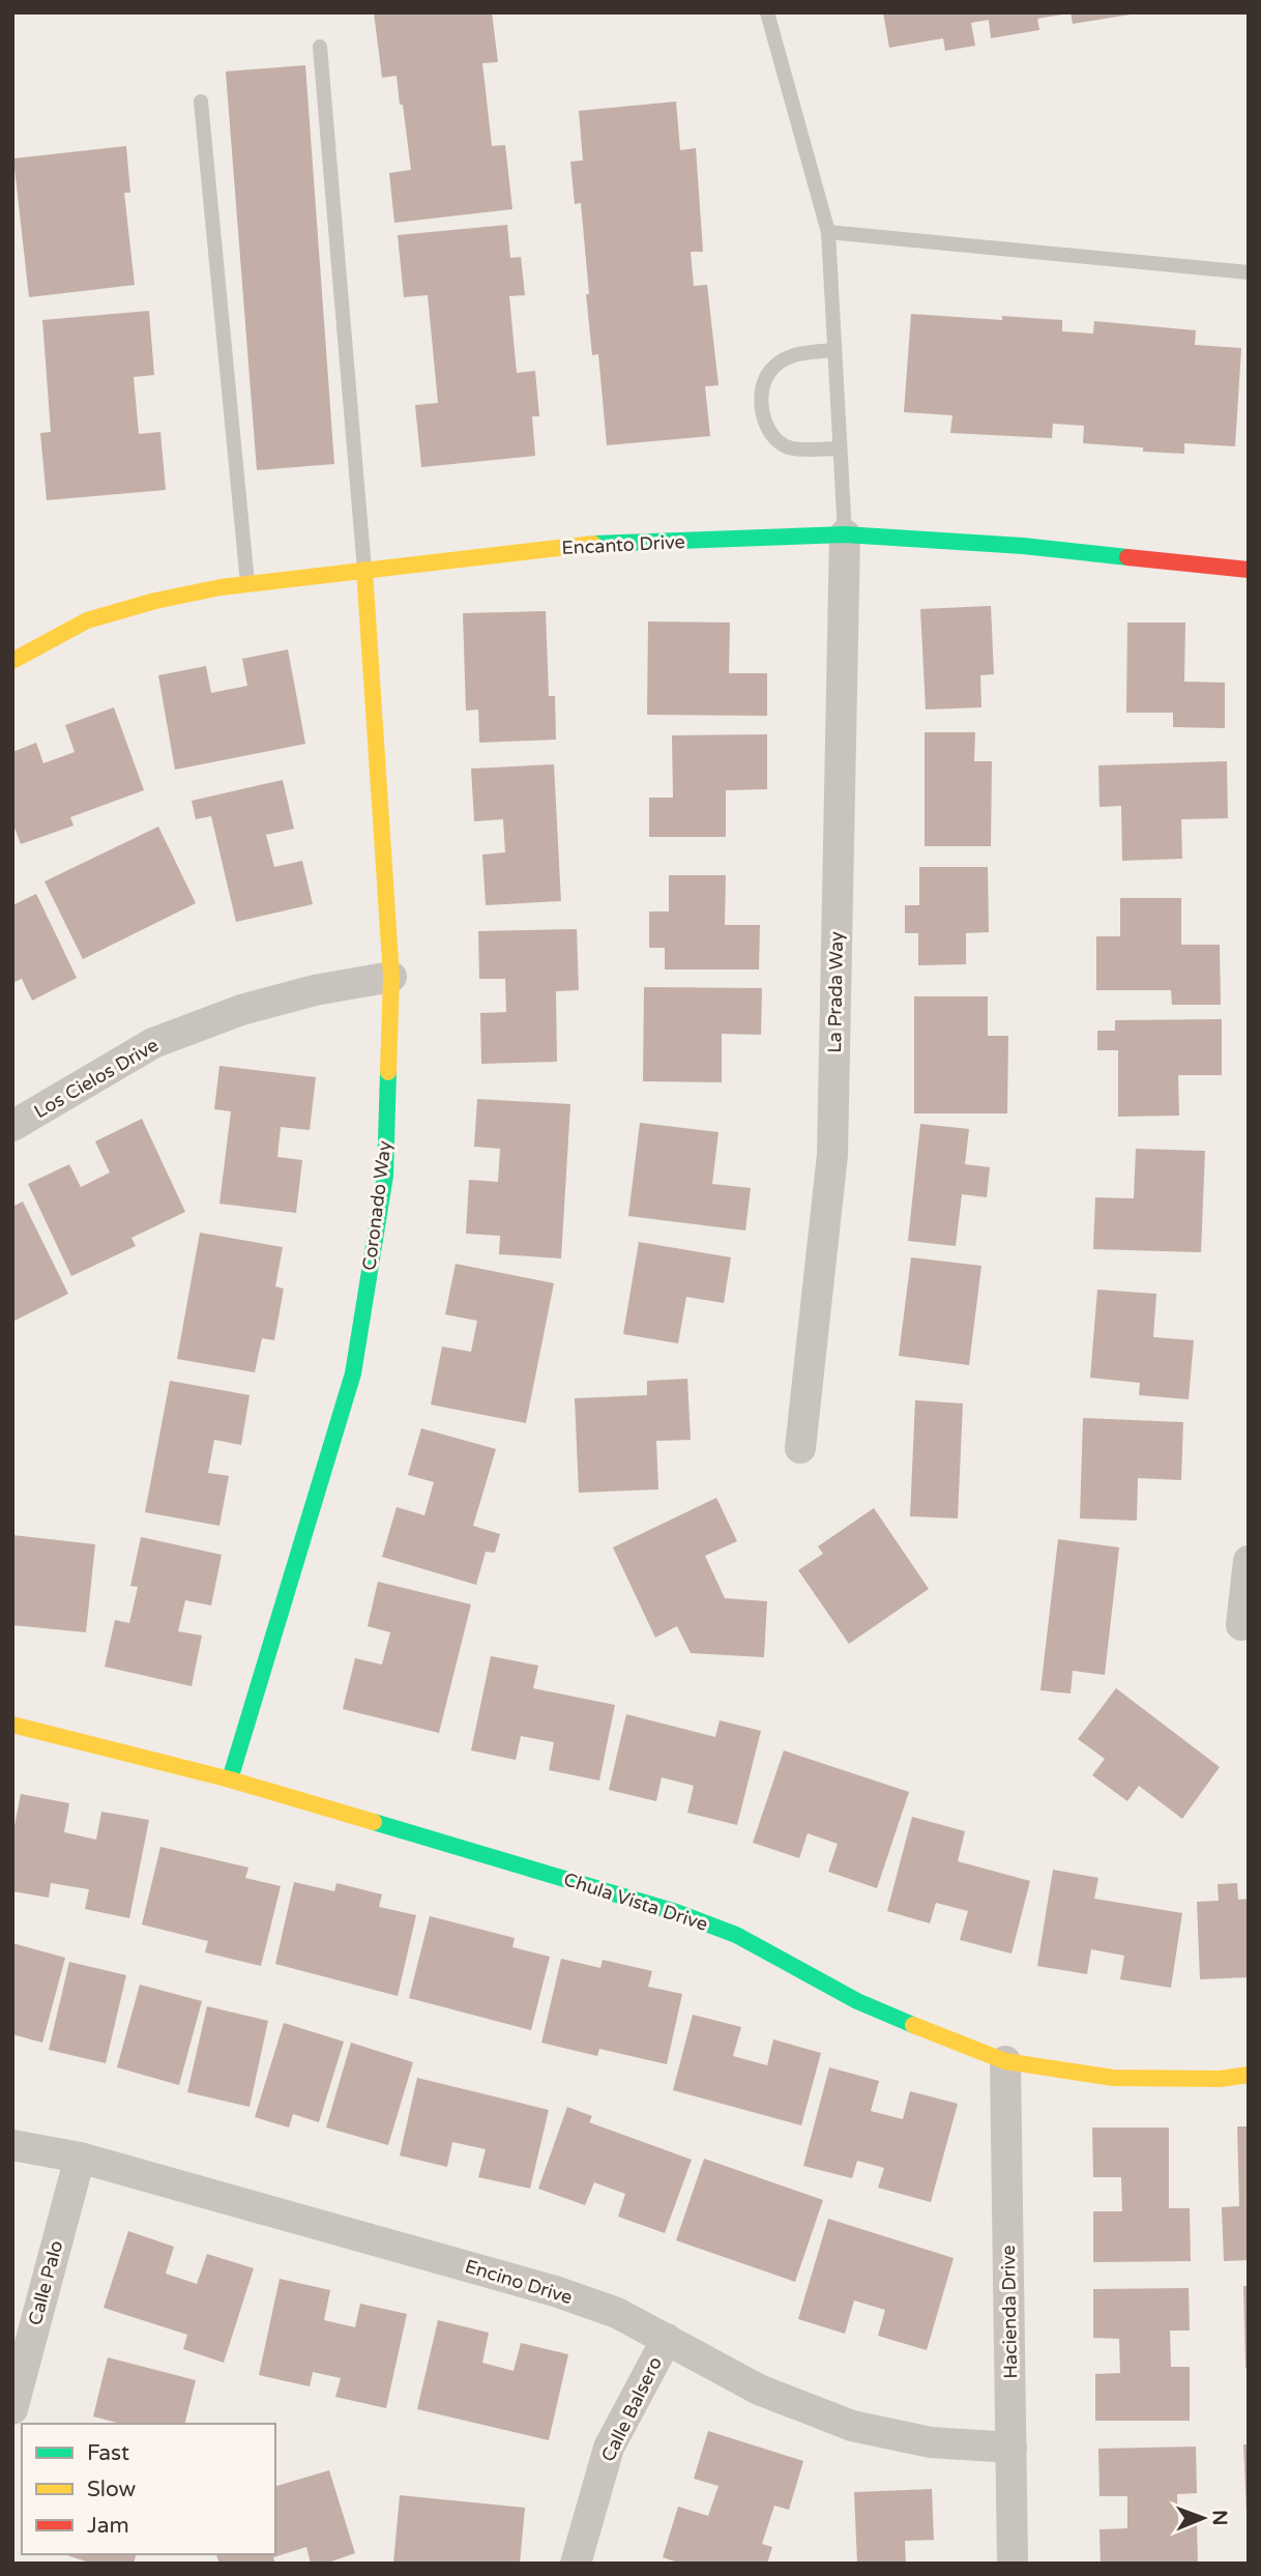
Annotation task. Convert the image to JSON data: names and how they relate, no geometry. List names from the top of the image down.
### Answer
{
  "streets": {
    "street": [
      "Encanto Drive",
      "La Prada Way",
      "Los Cielos Drive",
      "Coronado Way",
      "Chula Vista Drive",
      "Encino Drive",
      "Calle Palo",
      "Hacienda Drive",
      "Calle Balsero"
    ]
  },
  "crossings": [
    ["Encanto Drive", "La Prada Way"],
    ["Encanto Drive", "Coronado Way"],
    ["Los Cielos Drive", "Coronado Way"],
    ["Coronado Way", "Chula Vista Drive"],
    ["Chula Vista Drive", "Hacienda Drive"],
    ["Encino Drive", "Calle Palo"],
    ["Encino Drive", "Hacienda Drive"],
    ["Encino Drive", "Calle Balsero"]
  ],
  "legend": ["Fast", "Slow", "Jam"],
  "north": "right"
}
